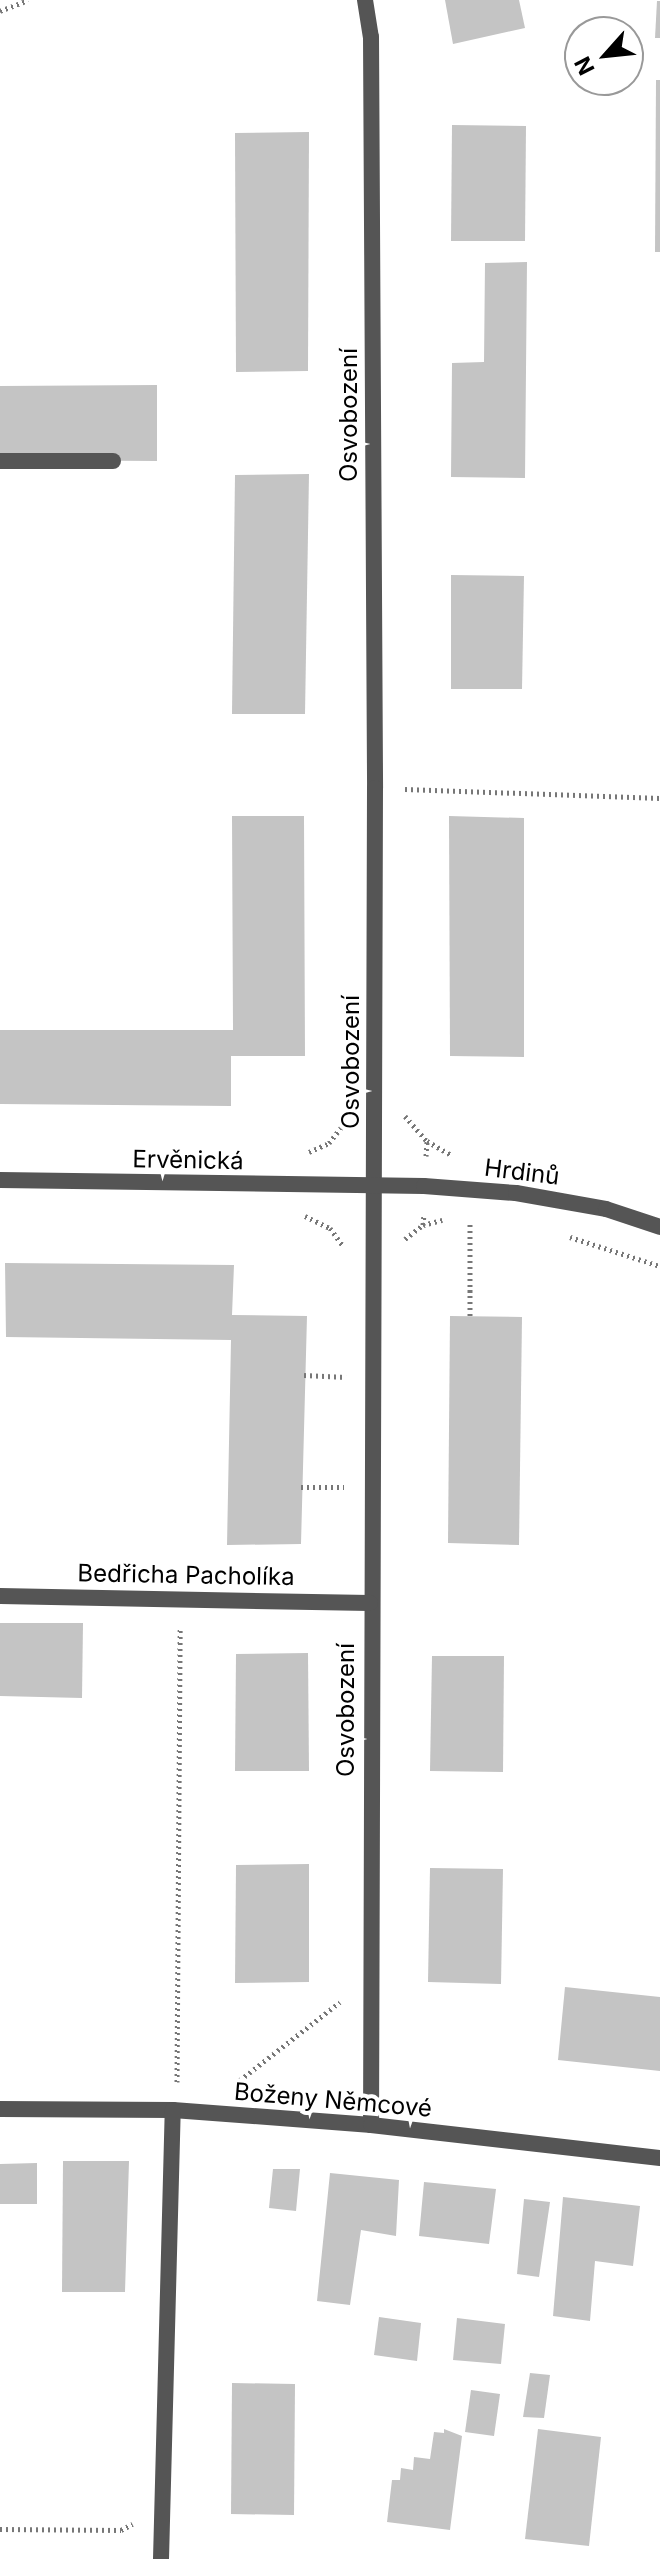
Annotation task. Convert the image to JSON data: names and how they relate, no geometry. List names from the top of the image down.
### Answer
{
  "streets": {
    "street": [
      "Osvobození",
      "Ervěnická",
      "Hrdinů",
      "Bedřicha Pacholíka",
      "Boženy Němcové"
    ]
  },
  "crossings": [
    ["Osvobození", "Ervěnická"],
    ["Osvobození", "Hrdinů"],
    ["Osvobození", "Bedřicha Pacholíka"],
    ["Osvobození", "Boženy Němcové"],
    ["Ervěnická", "Hrdinů"]
  ],
  "north": "bottom left"
}
